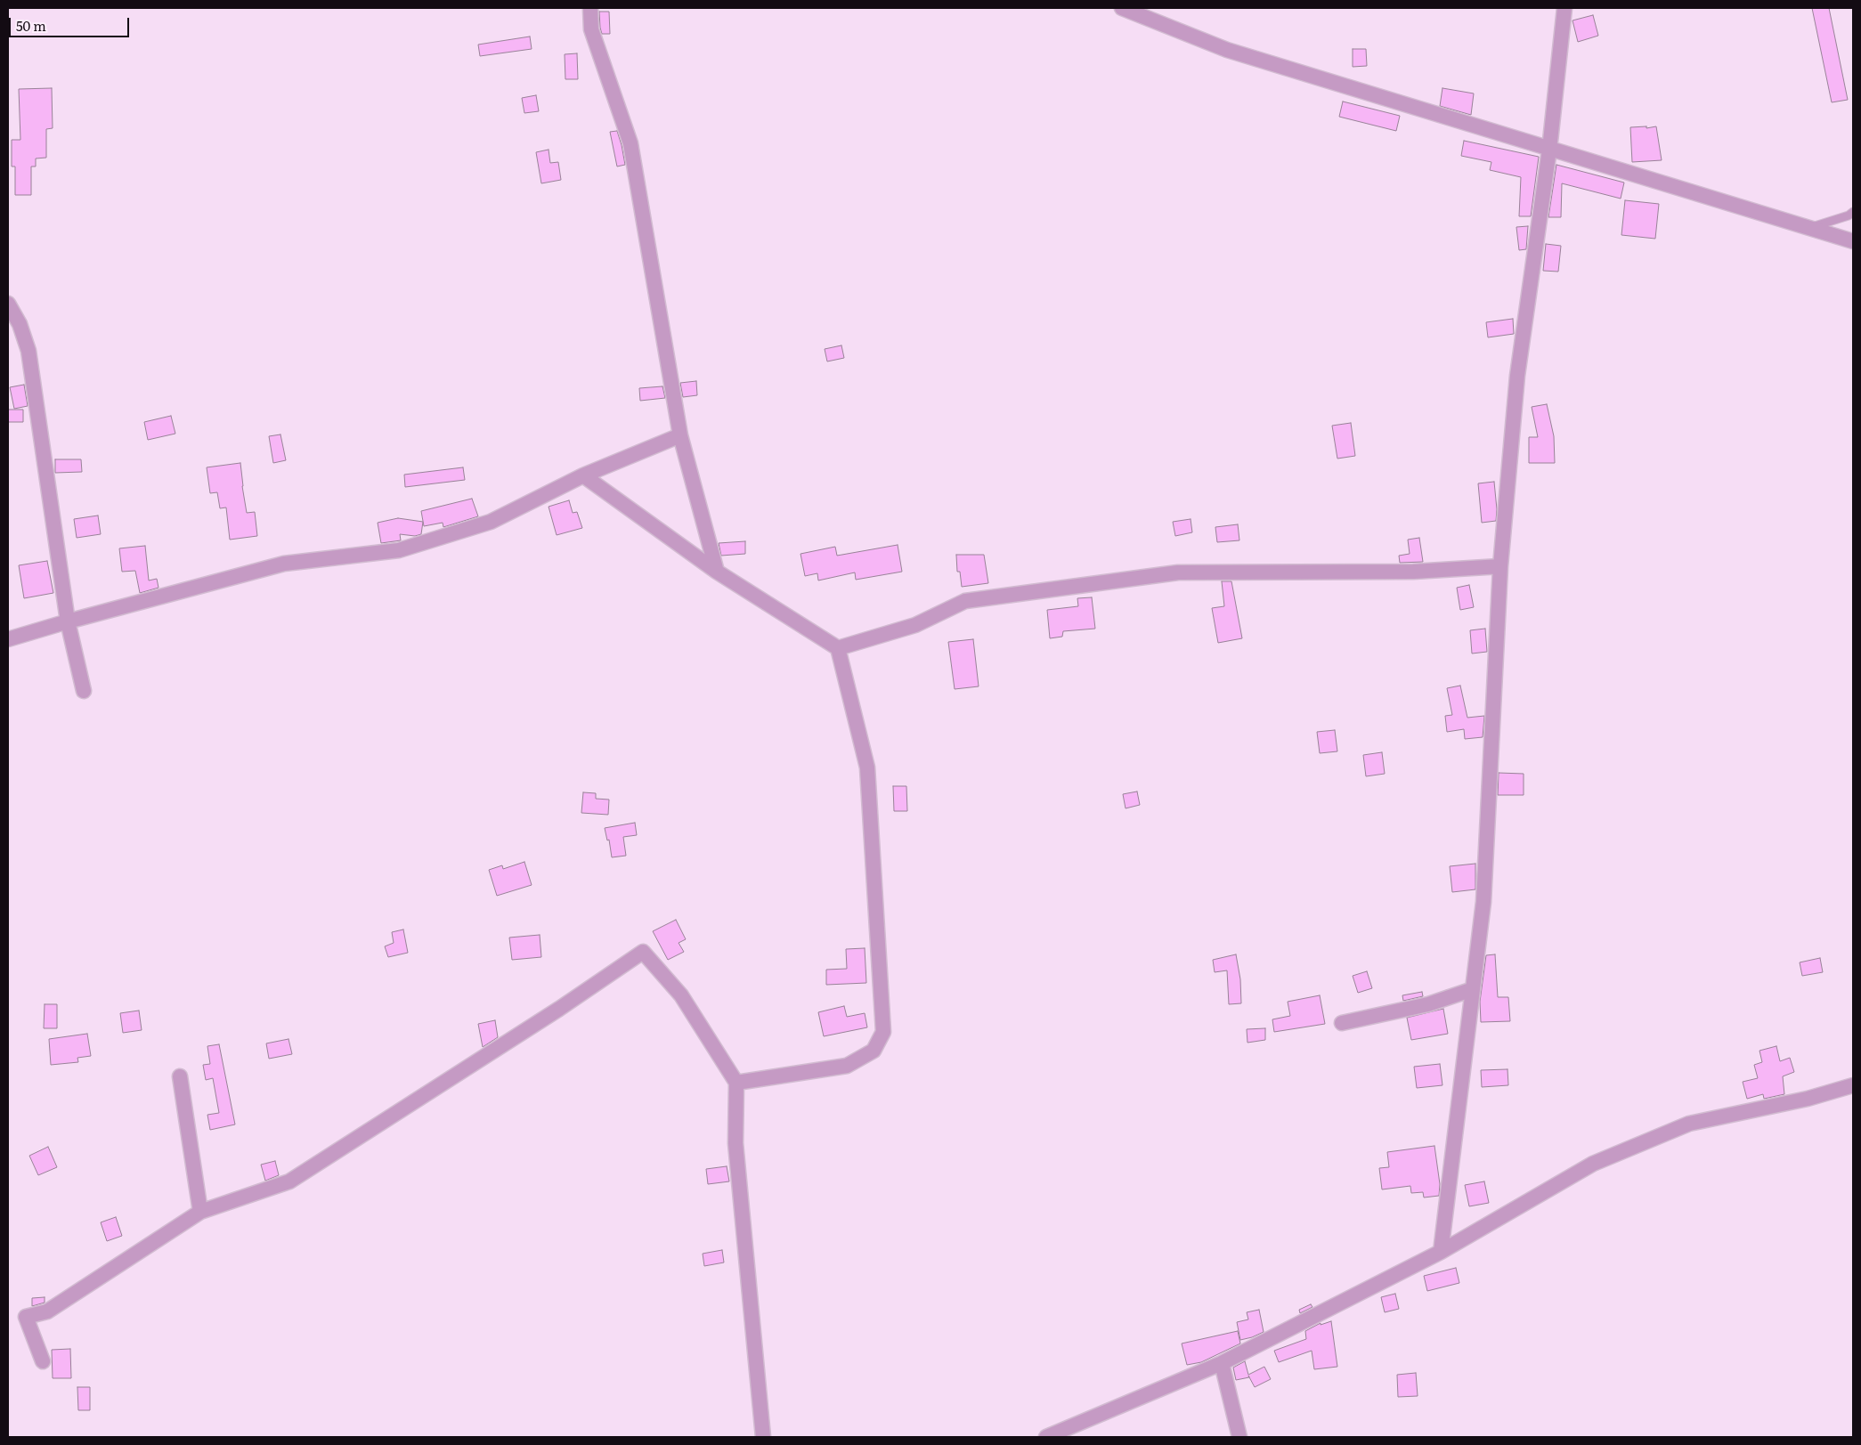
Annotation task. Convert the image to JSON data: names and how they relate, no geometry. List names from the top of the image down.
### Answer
{
  "scale_bar": "50 m"
}
